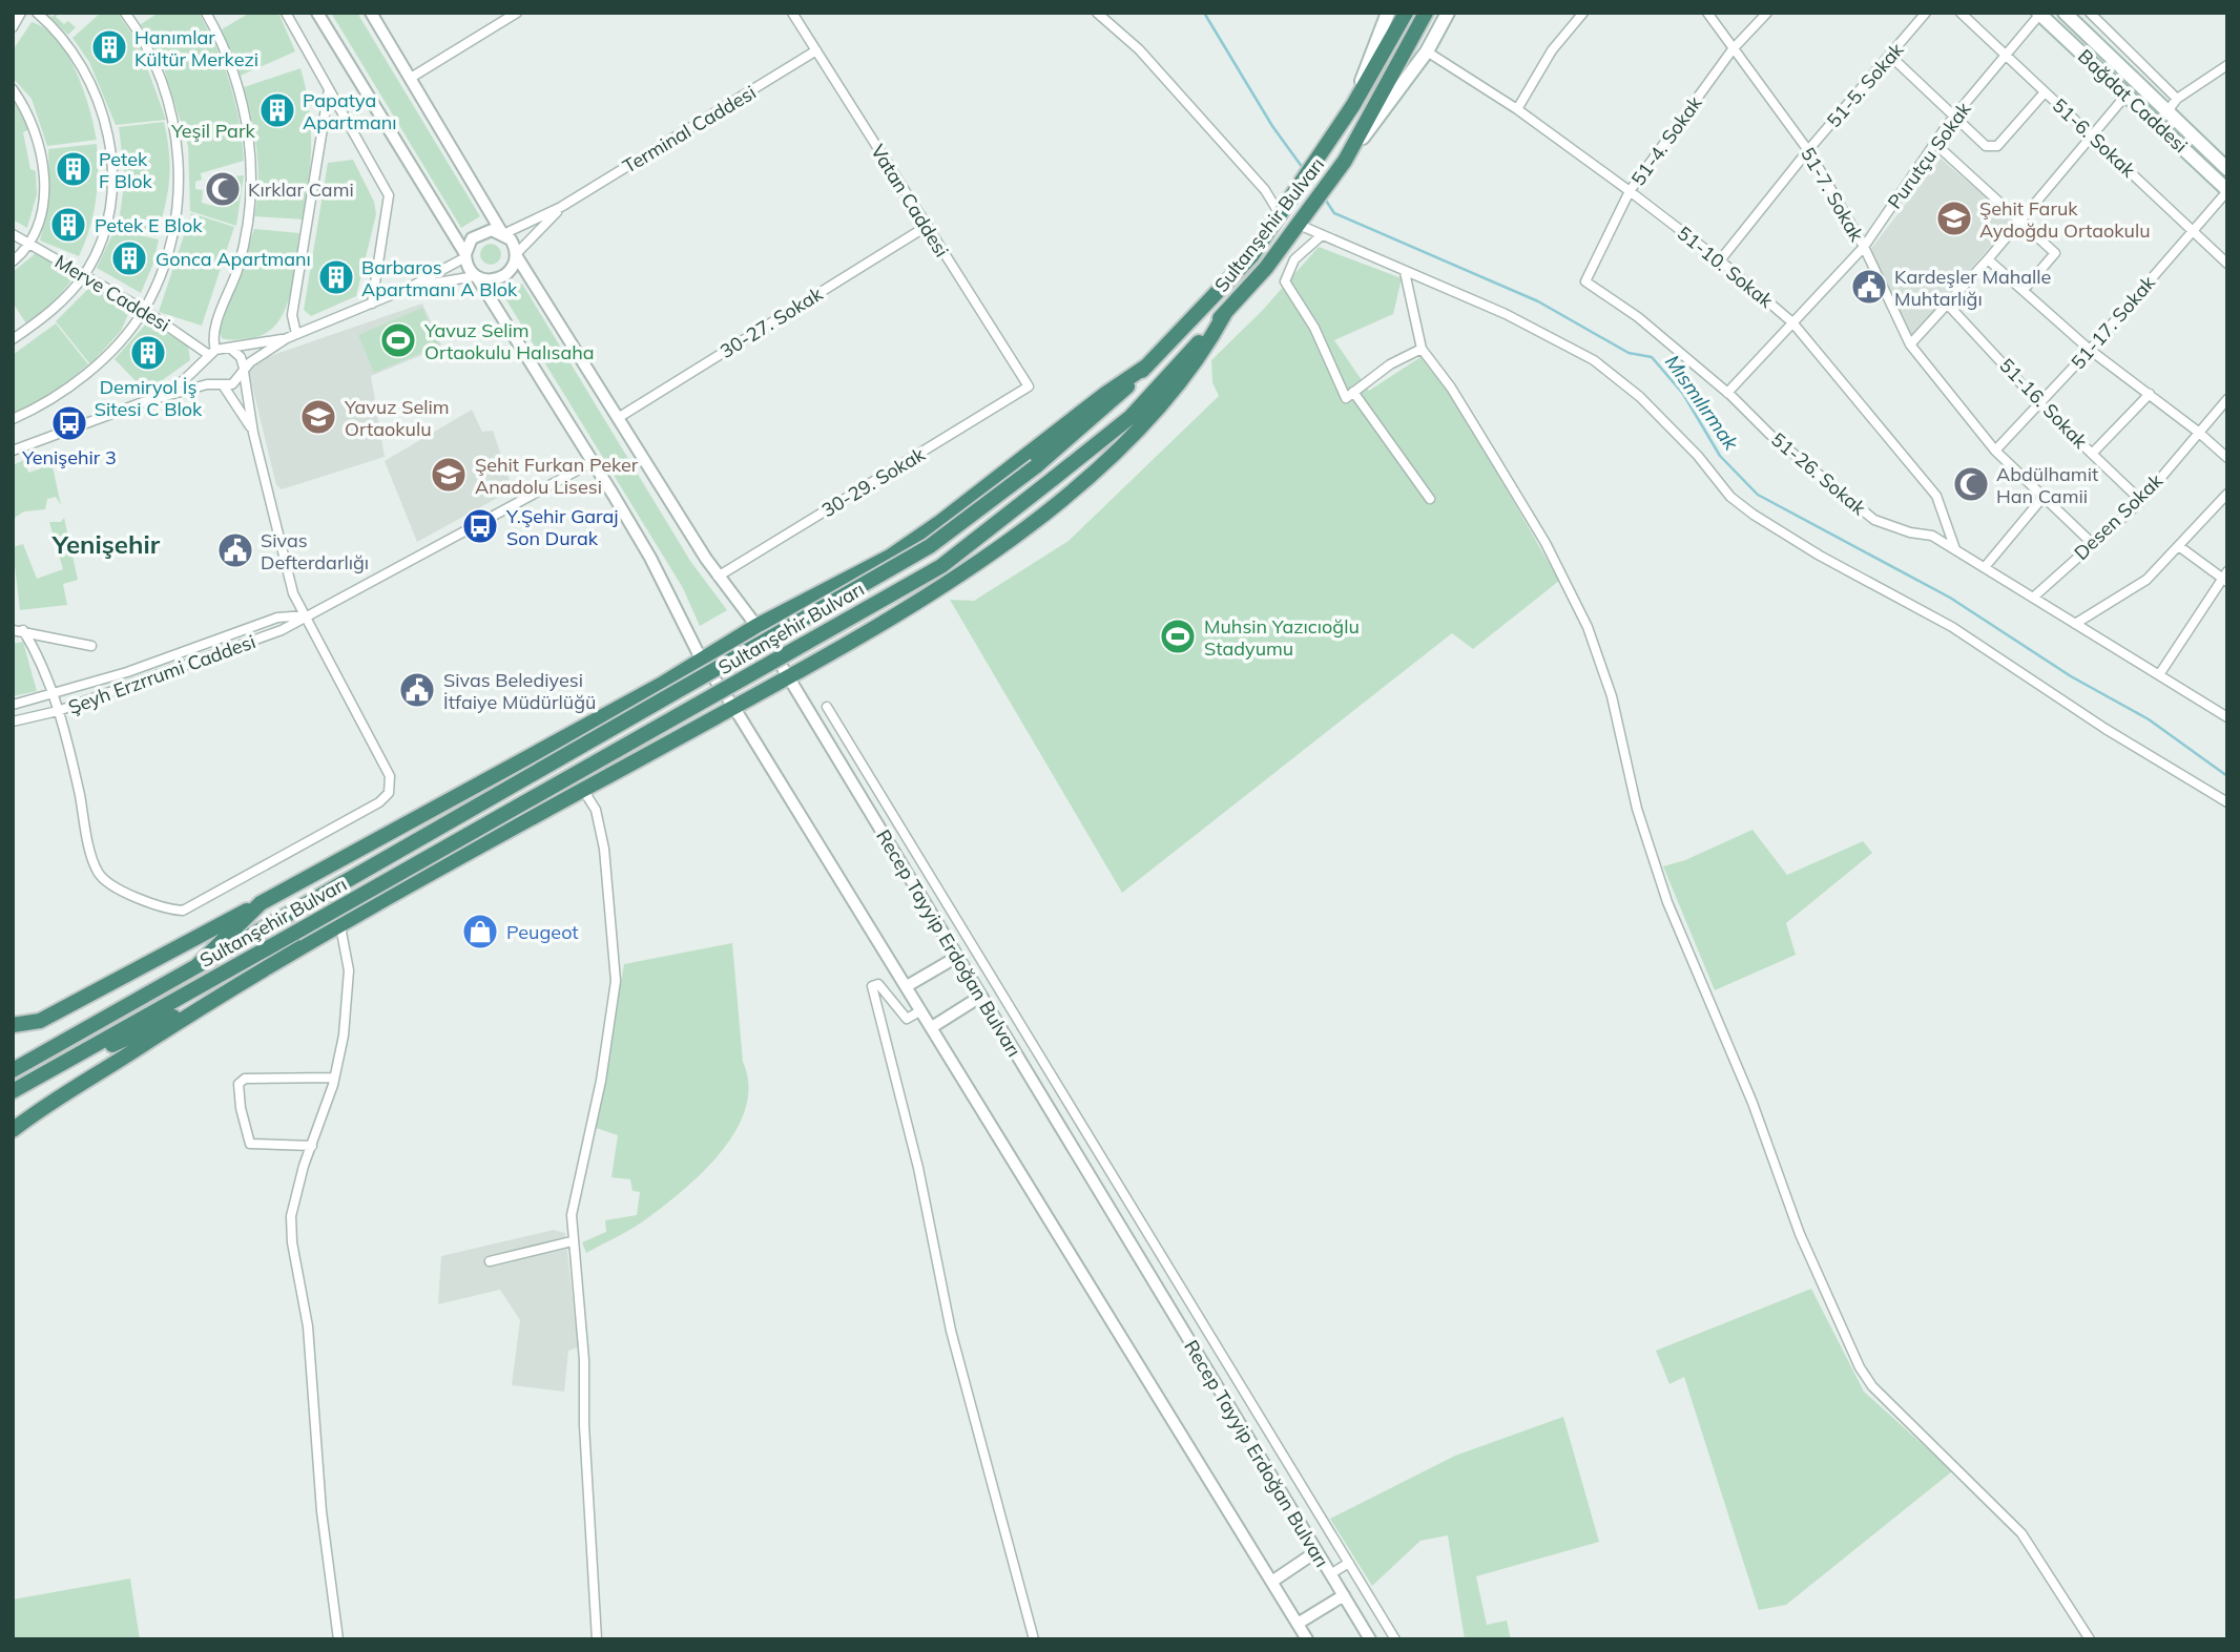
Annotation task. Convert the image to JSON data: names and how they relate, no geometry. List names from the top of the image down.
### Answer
{
  "streets": {
    "highway": ["Sultanşehir Bulvarı"],
    "main road": ["Bağdat Caddesi"],
    "street": [
      "51-5. Sokak",
      "Terminal Caddesi",
      "51-6. Sokak",
      "51-4. Sokak",
      "Purutçu Sokak",
      "51-7. Sokak",
      "Vatan Caddesi",
      "51-10. Sokak",
      "Merve Caddesi",
      "30-27. Sokak",
      "51-17. Sokak",
      "51-16. Sokak",
      "51-26. Sokak",
      "30-29. Sokak",
      "Desen Sokak",
      "Şeyh Erzrrumi Caddesi",
      "Recep Tayyip Erdoğan Bulvarı"
    ]
  },
  "crossings": [
    ["51-5. Sokak", "51-7. Sokak"],
    ["51-5. Sokak", "51-10. Sokak"],
    ["Bağdat Caddesi", "Purutçu Sokak"],
    ["Bağdat Caddesi", "51-17. Sokak"],
    ["Terminal Caddesi", "Vatan Caddesi"],
    ["Terminal Caddesi", "Recep Tayyip Erdoğan Bulvarı"],
    ["51-6. Sokak", "Purutçu Sokak"],
    ["51-6. Sokak", "51-17. Sokak"],
    ["51-4. Sokak", "51-7. Sokak"],
    ["51-4. Sokak", "51-10. Sokak"],
    ["51-4. Sokak", "51-26. Sokak"],
    ["Purutçu Sokak", "51-7. Sokak"],
    ["Purutçu Sokak", "51-10. Sokak"],
    ["Purutçu Sokak", "51-26. Sokak"],
    ["51-7. Sokak", "51-17. Sokak"],
    ["51-7. Sokak", "Desen Sokak"],
    ["Vatan Caddesi", "30-27. Sokak"],
    ["Vatan Caddesi", "30-29. Sokak"],
    ["51-10. Sokak", "51-26. Sokak"],
    ["30-27. Sokak", "Recep Tayyip Erdoğan Bulvarı"],
    ["51-17. Sokak", "51-16. Sokak"],
    ["51-16. Sokak", "Desen Sokak"],
    ["51-26. Sokak", "Desen Sokak"],
    ["30-29. Sokak", "Recep Tayyip Erdoğan Bulvarı"]
  ],
  "districts": ["Yenişehir"],
  "water": ["Mısmılırmak"],
  "parks": ["Yeşil Park"],
  "places": {
    "building": [
      "Hanımlar Kültür Merkezi",
      "Papatya Apartmanı",
      "Petek F Blok",
      "Petek E Blok",
      "Gonca Apartmanı",
      "Barbaros Apartmanı A Blok",
      "Demiryol İş Sitesi C Blok"
    ],
    "mosque": ["Kırklar Cami", "Abdülhamit Han Camii"],
    "school or university": ["Şehit Faruk Aydoğdu Ortaokulu", "Yavuz Selim Ortaokulu", "Şehit Furkan Peker Anadolu Lisesi"],
    "public building": ["Kardeşler Mahalle Muhtarlığı", "Sivas Defterdarlığı", "Sivas Belediyesi İtfaiye Müdürlüğü"],
    "sports": ["Yavuz Selim Ortaokulu Halısaha", "Muhsin Yazıcıoğlu Stadyumu"],
    "bus stop": ["Yenişehir 3", "Y.Şehir Garaj Son Durak"],
    "shop": ["Peugeot"]
  }
}
